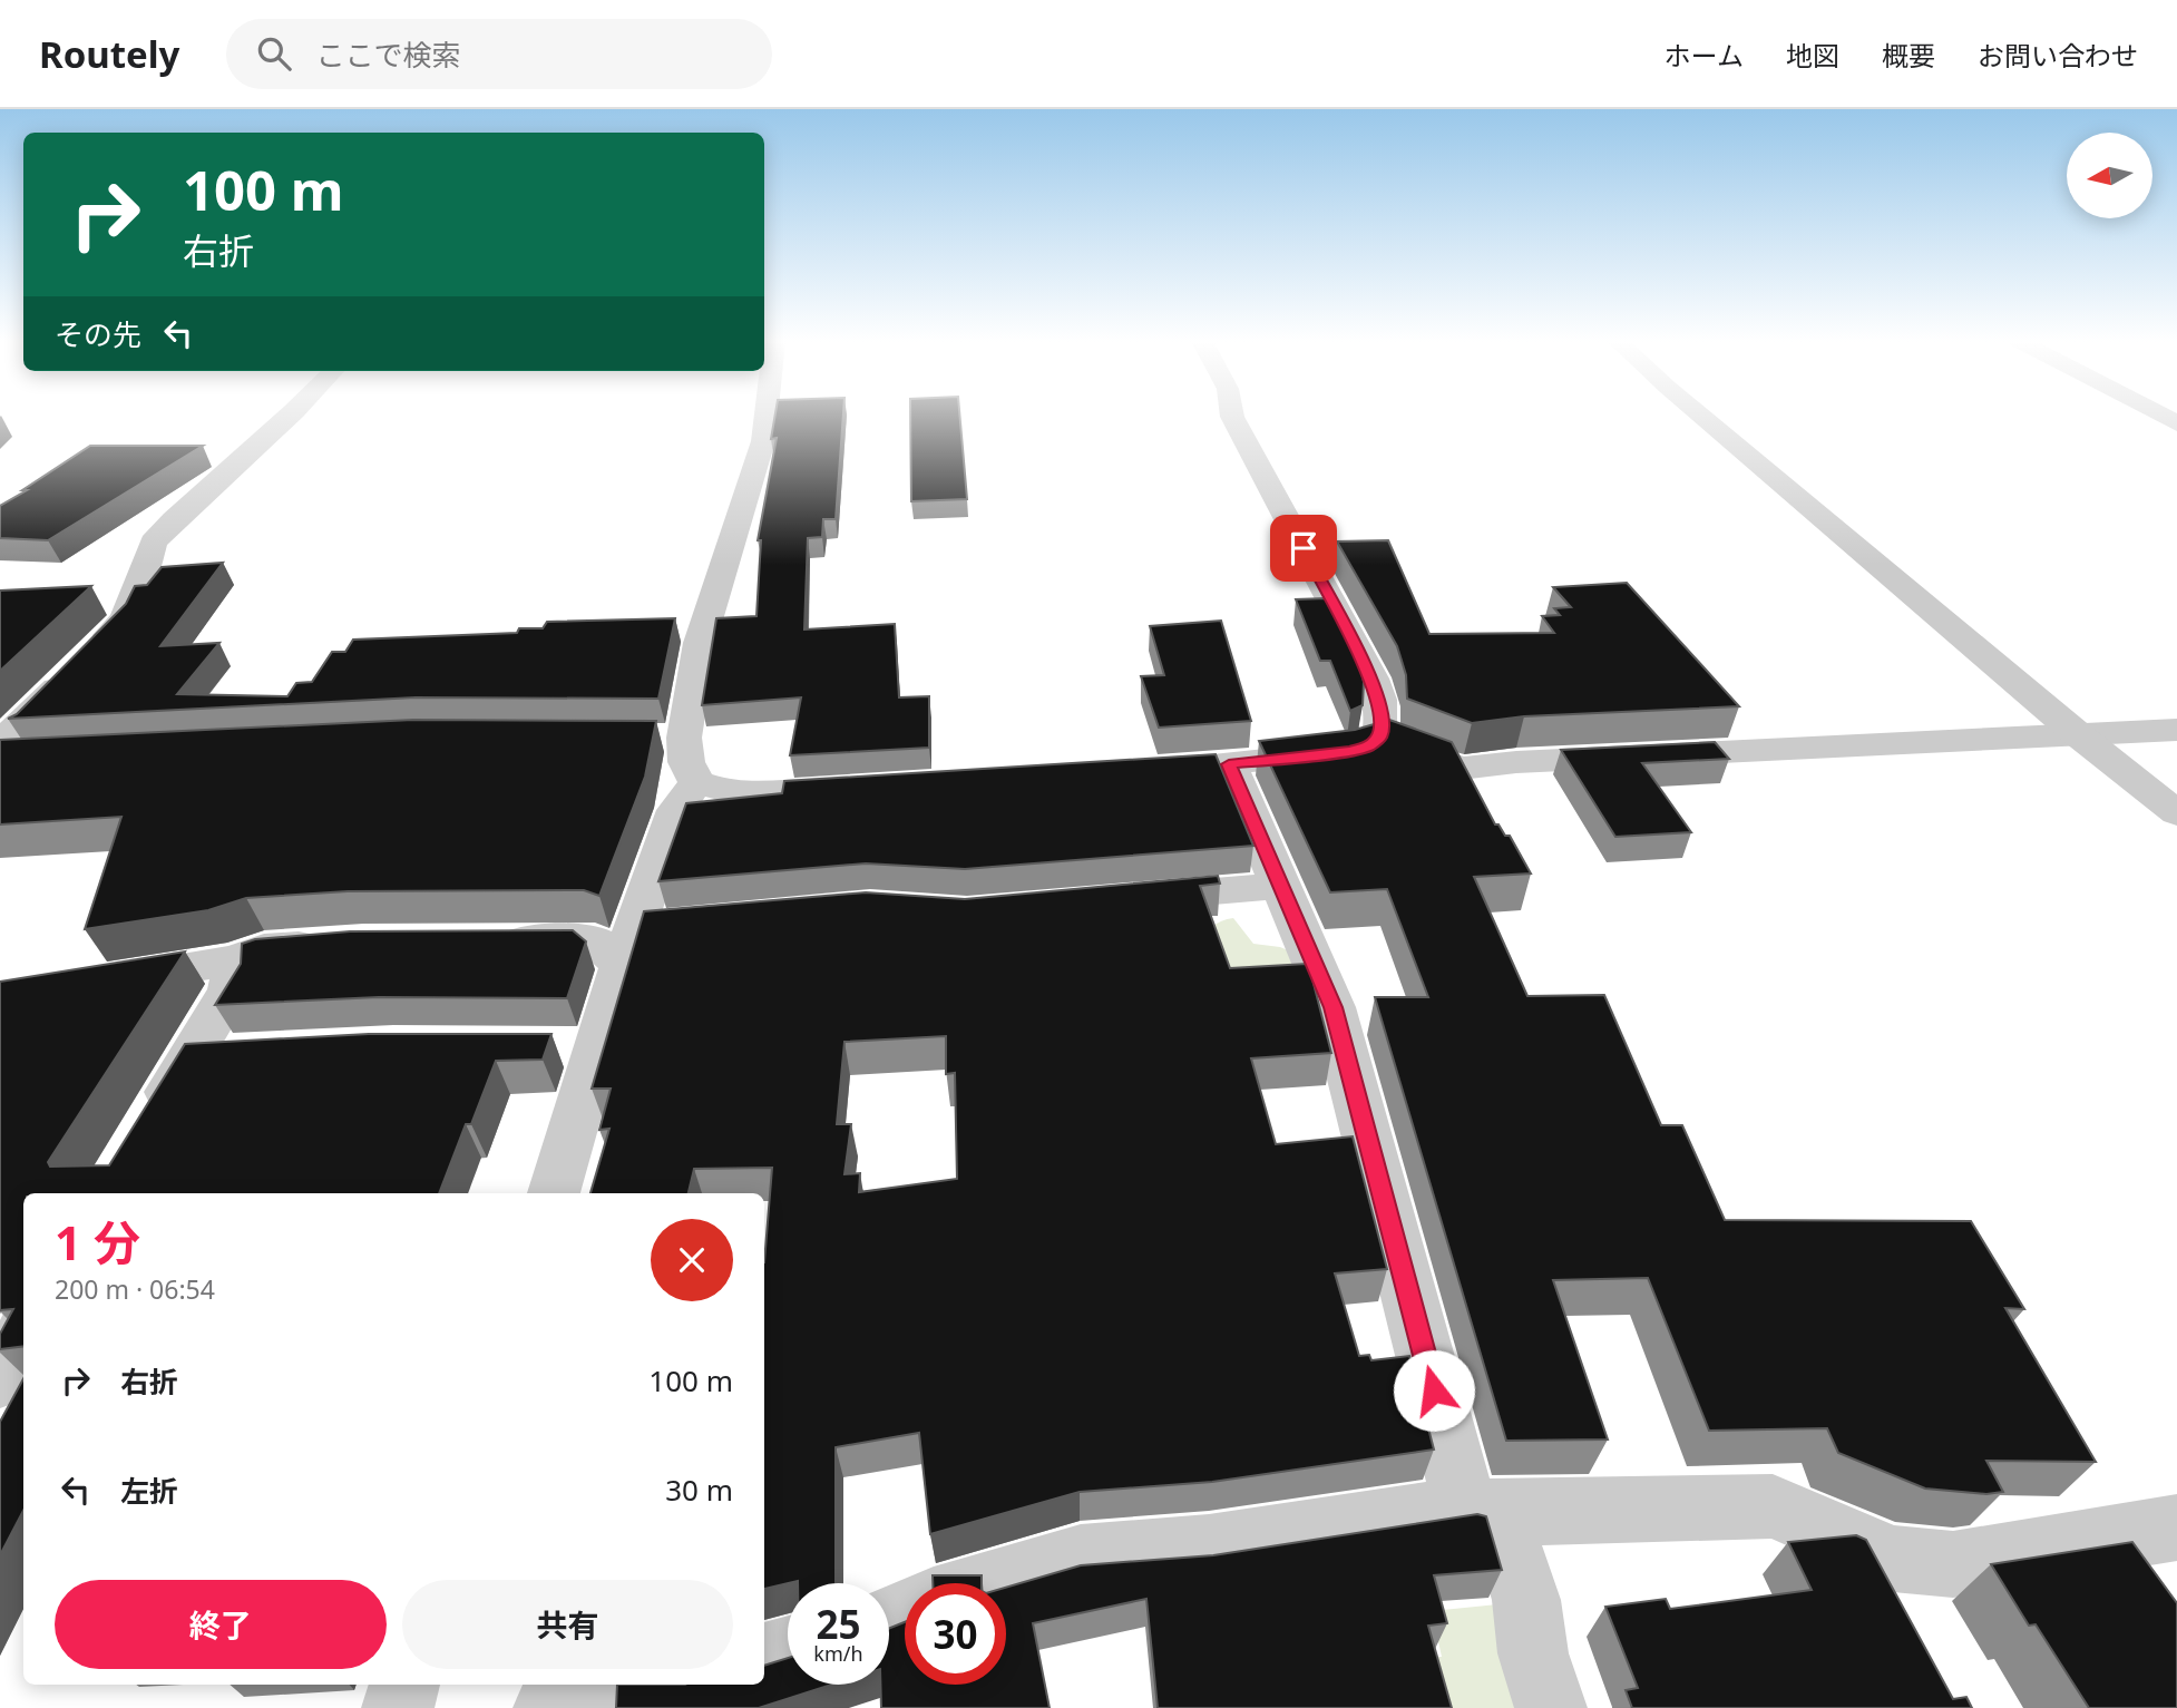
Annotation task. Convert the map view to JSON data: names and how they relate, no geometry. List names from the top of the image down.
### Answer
{
  "north": "left",
  "page": {
    "header": "Routely",
    "search": "ここで検索",
    "nav": [
      "ホーム",
      "地図",
      "概要",
      "お問い合わせ"
    ],
    "turn": ["100 m", "右折"],
    "then": "その先",
    "heading": ["1 分", "200 m · 06:54"],
    "list": [
      {
        "name": "右折",
        "value": "100 m"
      },
      {
        "name": "左折",
        "value": "30 m"
      }
    ],
    "buttons": ["終了", "共有"],
    "speed": "25 km/h",
    "limit": "30"
  }
}
